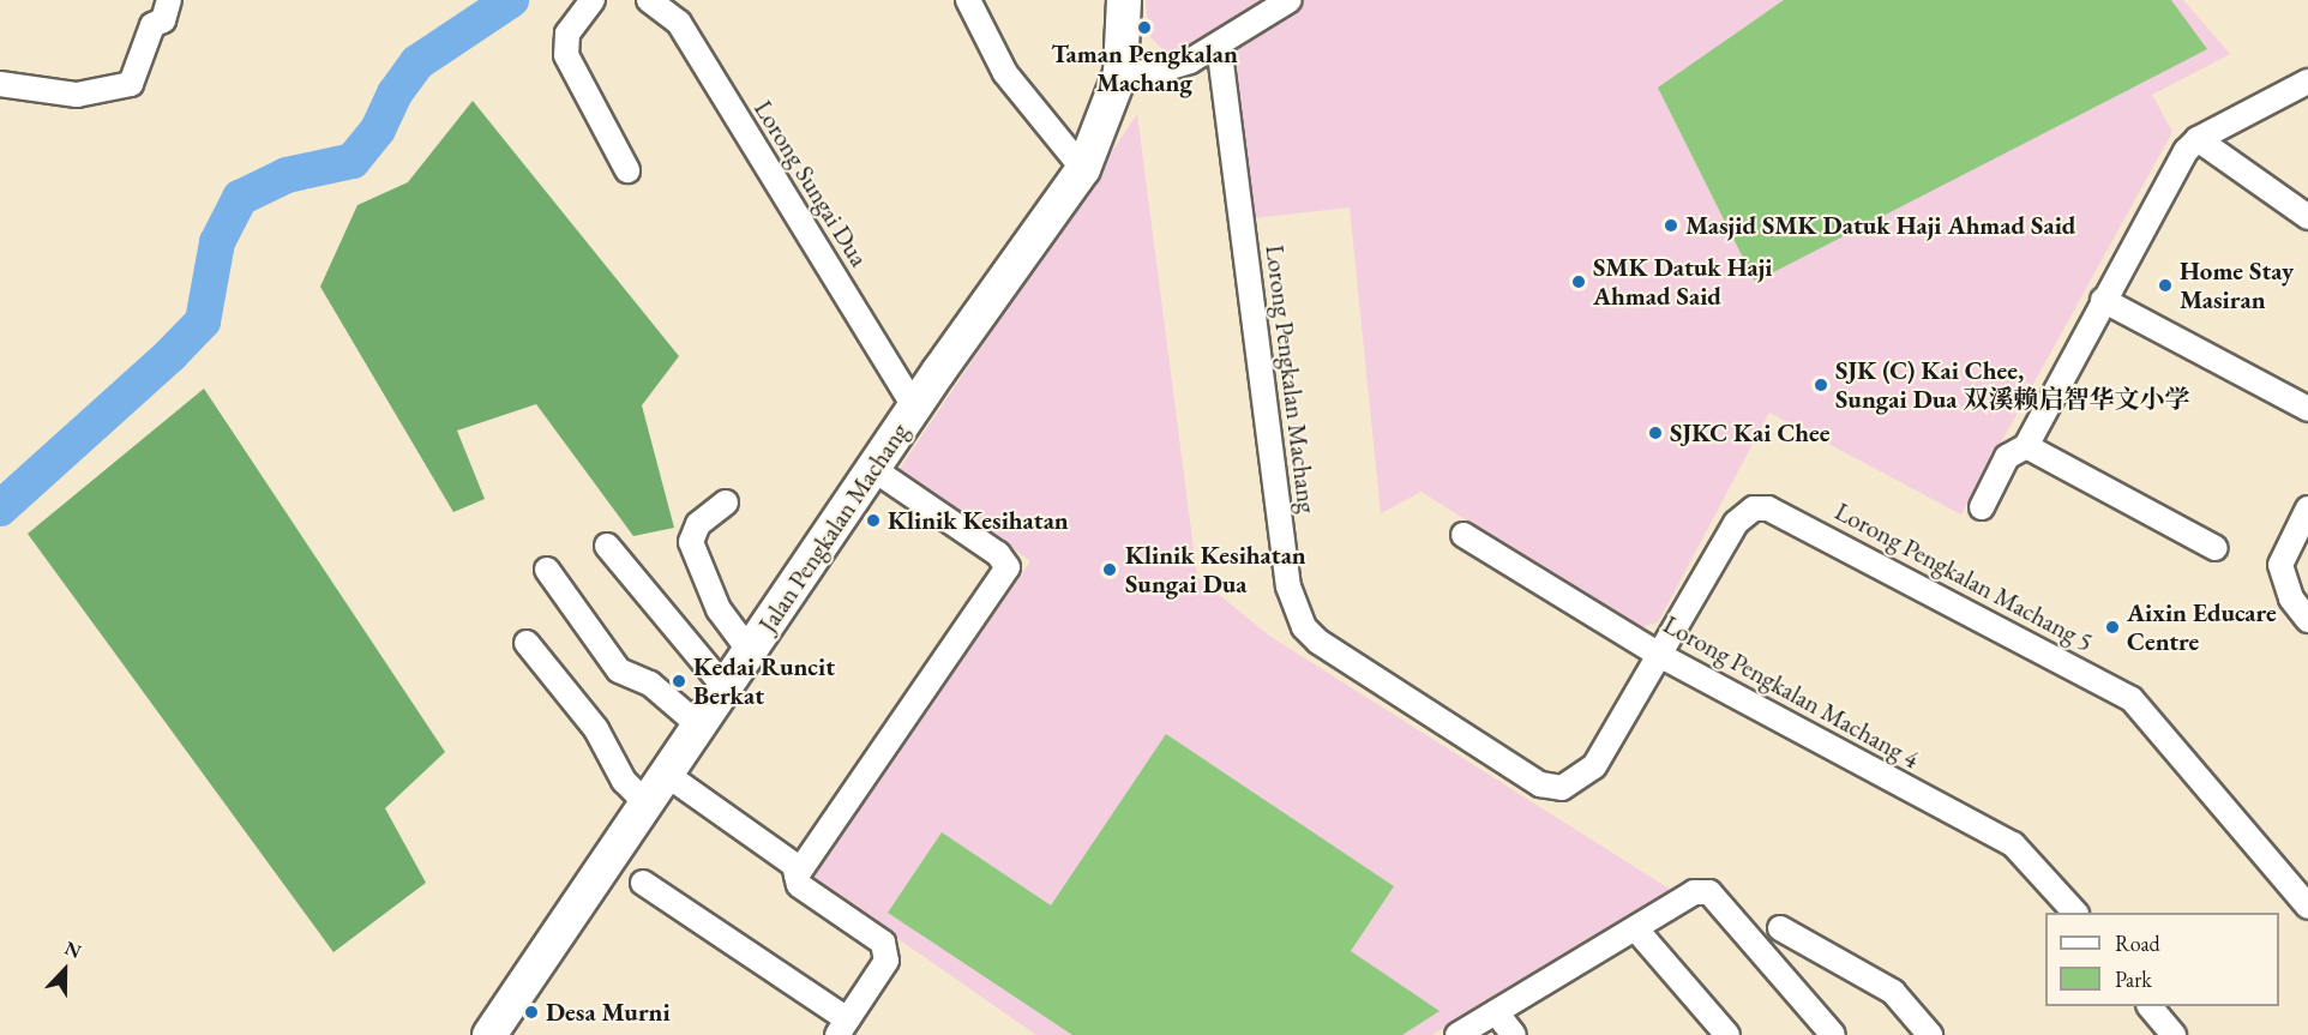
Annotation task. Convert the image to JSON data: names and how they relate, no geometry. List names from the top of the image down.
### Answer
{
  "streets": {
    "main road": ["Jalan Pengkalan Machang"],
    "street": [
      "Lorong Sungai Dua",
      "Lorong Pengkalan Machang",
      "Lorong Pengkalan Machang 5",
      "Lorong Pengkalan Machang 4"
    ]
  },
  "crossings": [
    ["Lorong Sungai Dua", "Jalan Pengkalan Machang"],
    ["Lorong Pengkalan Machang", "Lorong Pengkalan Machang 5"],
    ["Lorong Pengkalan Machang", "Lorong Pengkalan Machang 4"]
  ],
  "places": [
    "Taman Pengkalan Machang",
    "Masjid SMK Datuk Haji Ahmad Said",
    "SMK Datuk Haji Ahmad Said",
    "Home Stay Masiran",
    "SJK (C) Kai Chee, Sungai Dua 双溪赖启智华文小学",
    "SJKC Kai Chee",
    "Klinik Kesihatan",
    "Klinik Kesihatan Sungai Dua",
    "Aixin Educare Centre",
    "Kedai Runcit Berkat",
    "Desa Murni"
  ],
  "legend": ["Road", "Park"],
  "north": "top"
}
